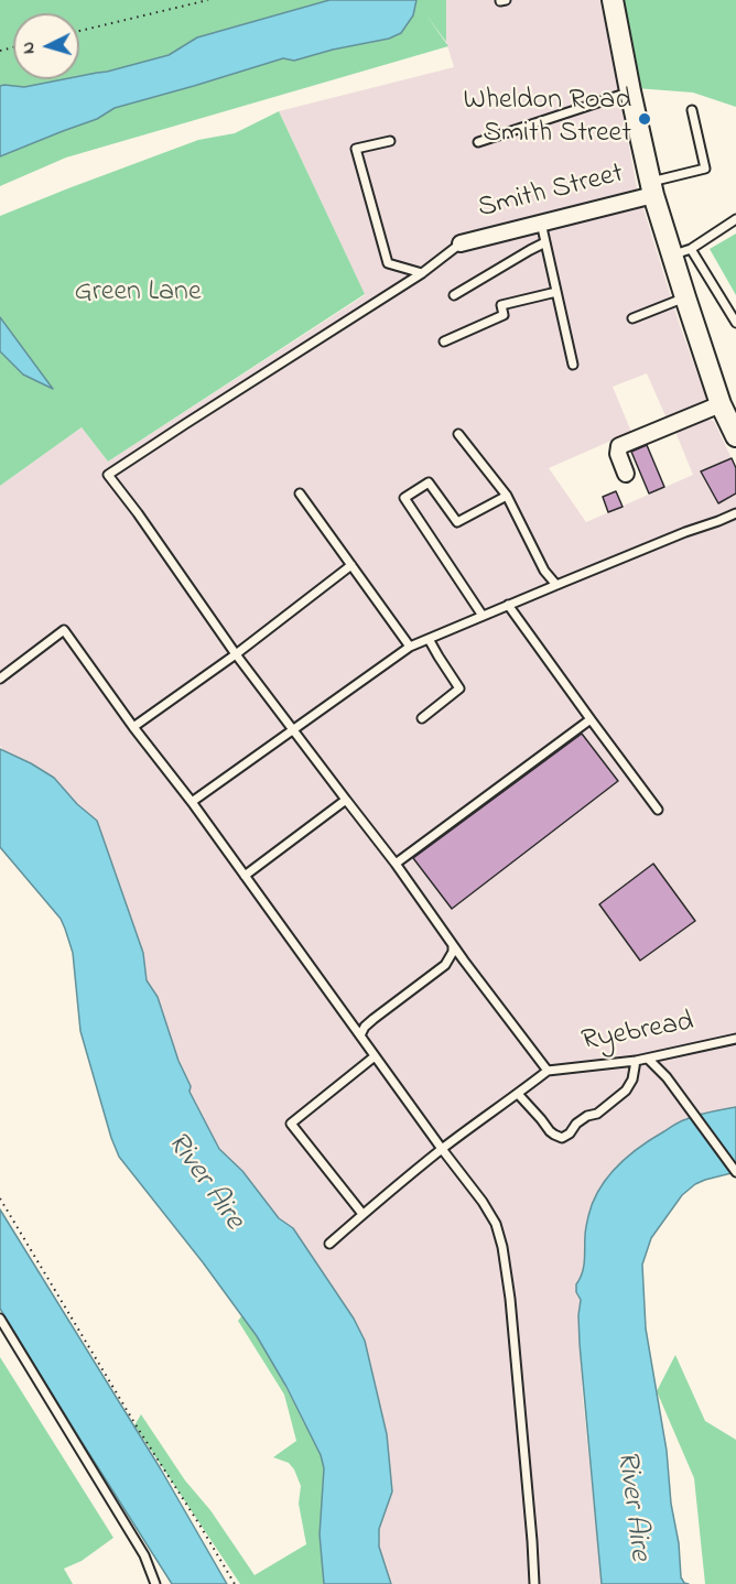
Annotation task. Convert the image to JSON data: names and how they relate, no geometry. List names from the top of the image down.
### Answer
{
  "streets": {
    "street": ["Smith Street"],
    "lane": ["Ryebread"]
  },
  "water": ["River Aire"],
  "parks": ["Green Lane"],
  "places": ["Wheldon Road Smith Street"],
  "north": "left"
}
